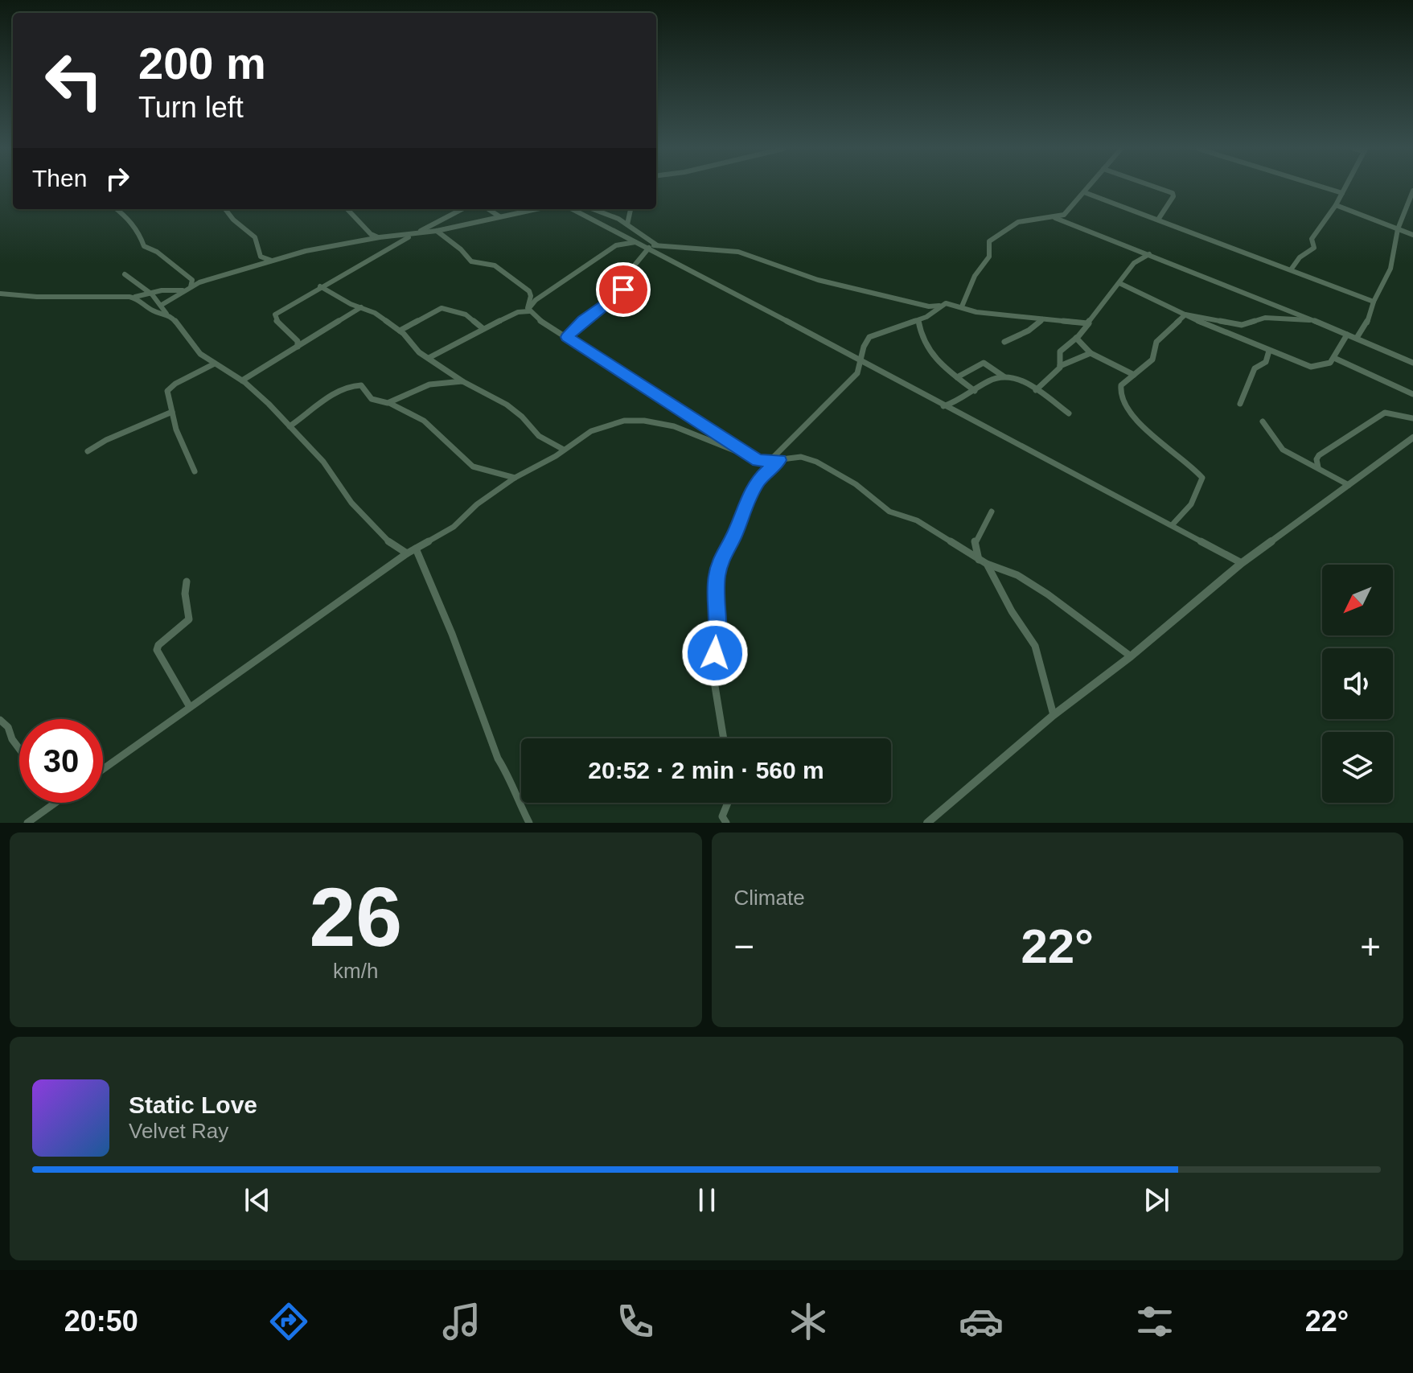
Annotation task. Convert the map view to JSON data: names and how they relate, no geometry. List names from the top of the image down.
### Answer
{
  "north": "bottom left",
  "page": {
    "turn": ["200 m", "Turn left"],
    "then": "Then",
    "limit": "30",
    "trip": "20:52 · 2 min · 560 m",
    "tile": [
      ["26", "km/h"],
      "Climate"
    ],
    "heat": ["−", "22°", "+"],
    "song": ["Static Love", "Velvet Ray"],
    "tabs": ["20:50", "22°"]
  }
}
